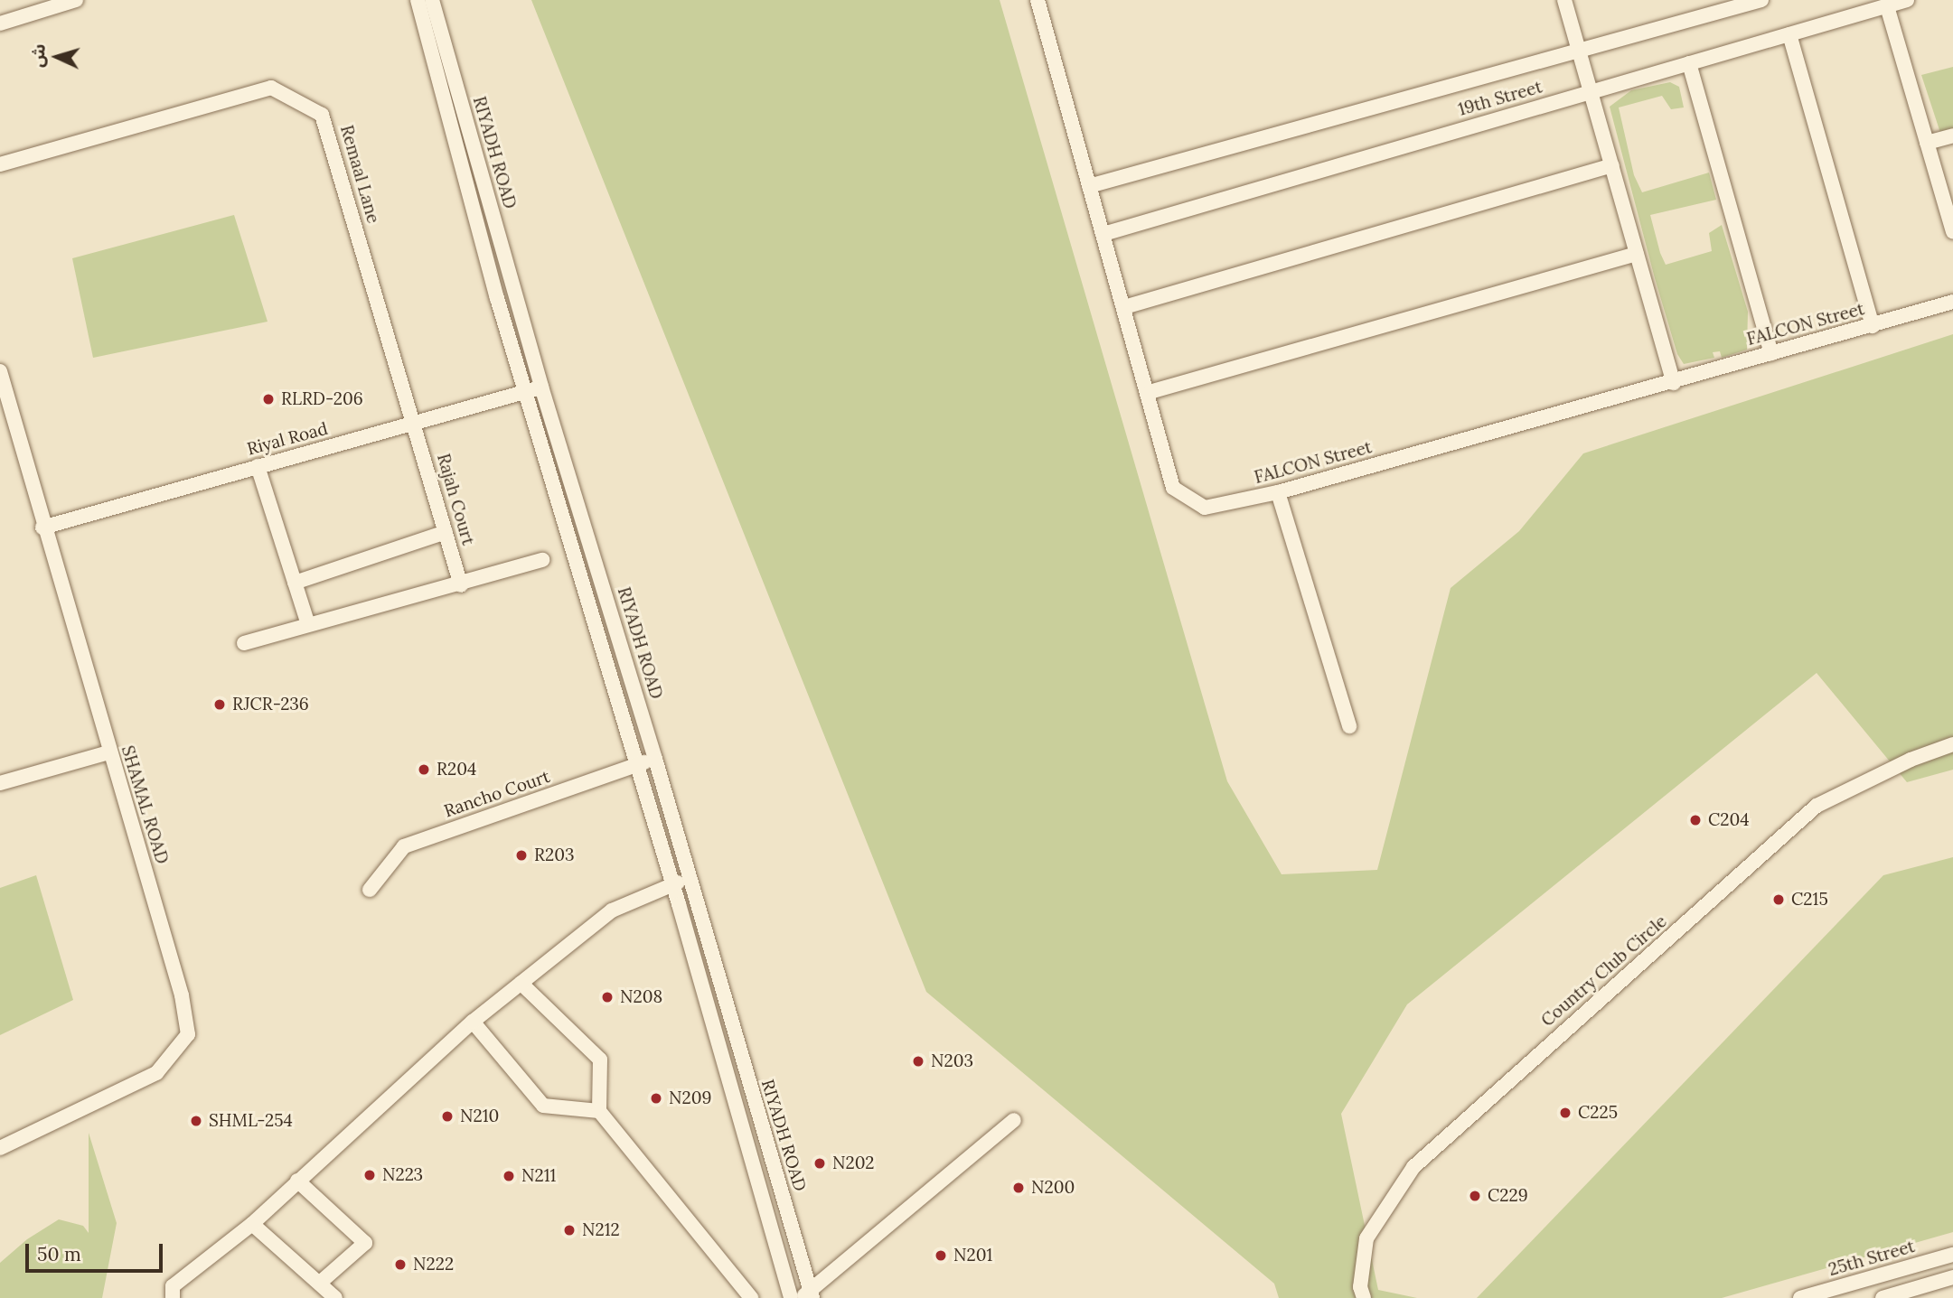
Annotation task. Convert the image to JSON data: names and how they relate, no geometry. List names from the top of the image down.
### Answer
{
  "streets": {
    "street": [
      "19th Street",
      "RIYADH ROAD",
      "Remaal Lane",
      "FALCON Street",
      "Riyal Road",
      "Rajah Court",
      "Rancho Court",
      "SHAMAL ROAD",
      "Country Club Circle",
      "25th Street"
    ]
  },
  "crossings": [
    ["19th Street", "FALCON Street"],
    ["RIYADH ROAD", "Riyal Road"],
    ["RIYADH ROAD", "Rancho Court"],
    ["Remaal Lane", "Riyal Road"],
    ["Remaal Lane", "Rajah Court"],
    ["Riyal Road", "Rajah Court"],
    ["Riyal Road", "SHAMAL ROAD"]
  ],
  "places": [
    "RLRD-206",
    "RJCR-236",
    "R204",
    "C204",
    "R203",
    "C215",
    "N208",
    "N203",
    "N209",
    "C225",
    "N210",
    "SHML-254",
    "N202",
    "N223",
    "N211",
    "N200",
    "C229",
    "N212",
    "N201",
    "N222"
  ],
  "scale_bar": "50 m",
  "north": "left"
}
